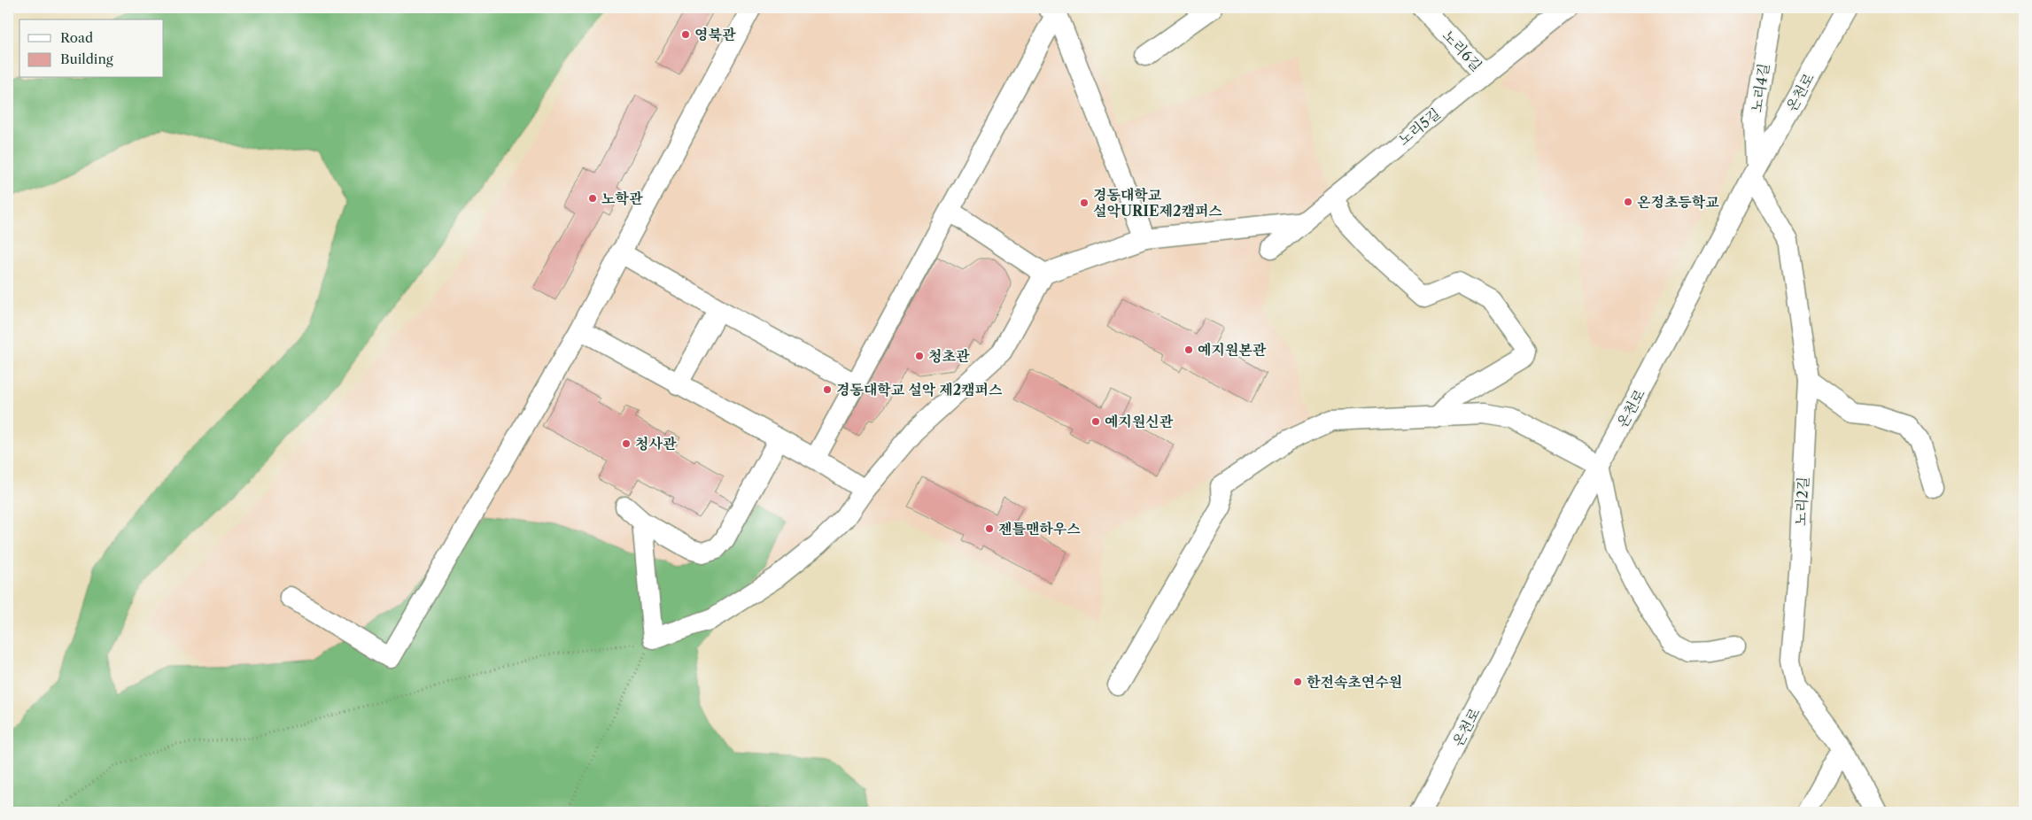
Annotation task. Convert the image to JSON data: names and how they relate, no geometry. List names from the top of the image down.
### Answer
{
  "streets": {
    "street": [
      "노리6길",
      "노리4길",
      "온천로",
      "노리5길",
      "노리2길"
    ]
  },
  "crossings": [
    ["노리6길", "노리5길"],
    ["노리4길", "온천로"],
    ["노리4길", "노리2길"],
    ["온천로", "노리2길"]
  ],
  "places": [
    "영북관",
    "노학관",
    "온정초등학교",
    "경동대학교 설악URIE제2캠퍼스",
    "예지원본관",
    "청초관",
    "경동대학교 설악 제2캠퍼스",
    "예지원신관",
    "청사관",
    "젠틀맨하우스",
    "한전속초연수원"
  ],
  "legend": ["Road", "Building"]
}
